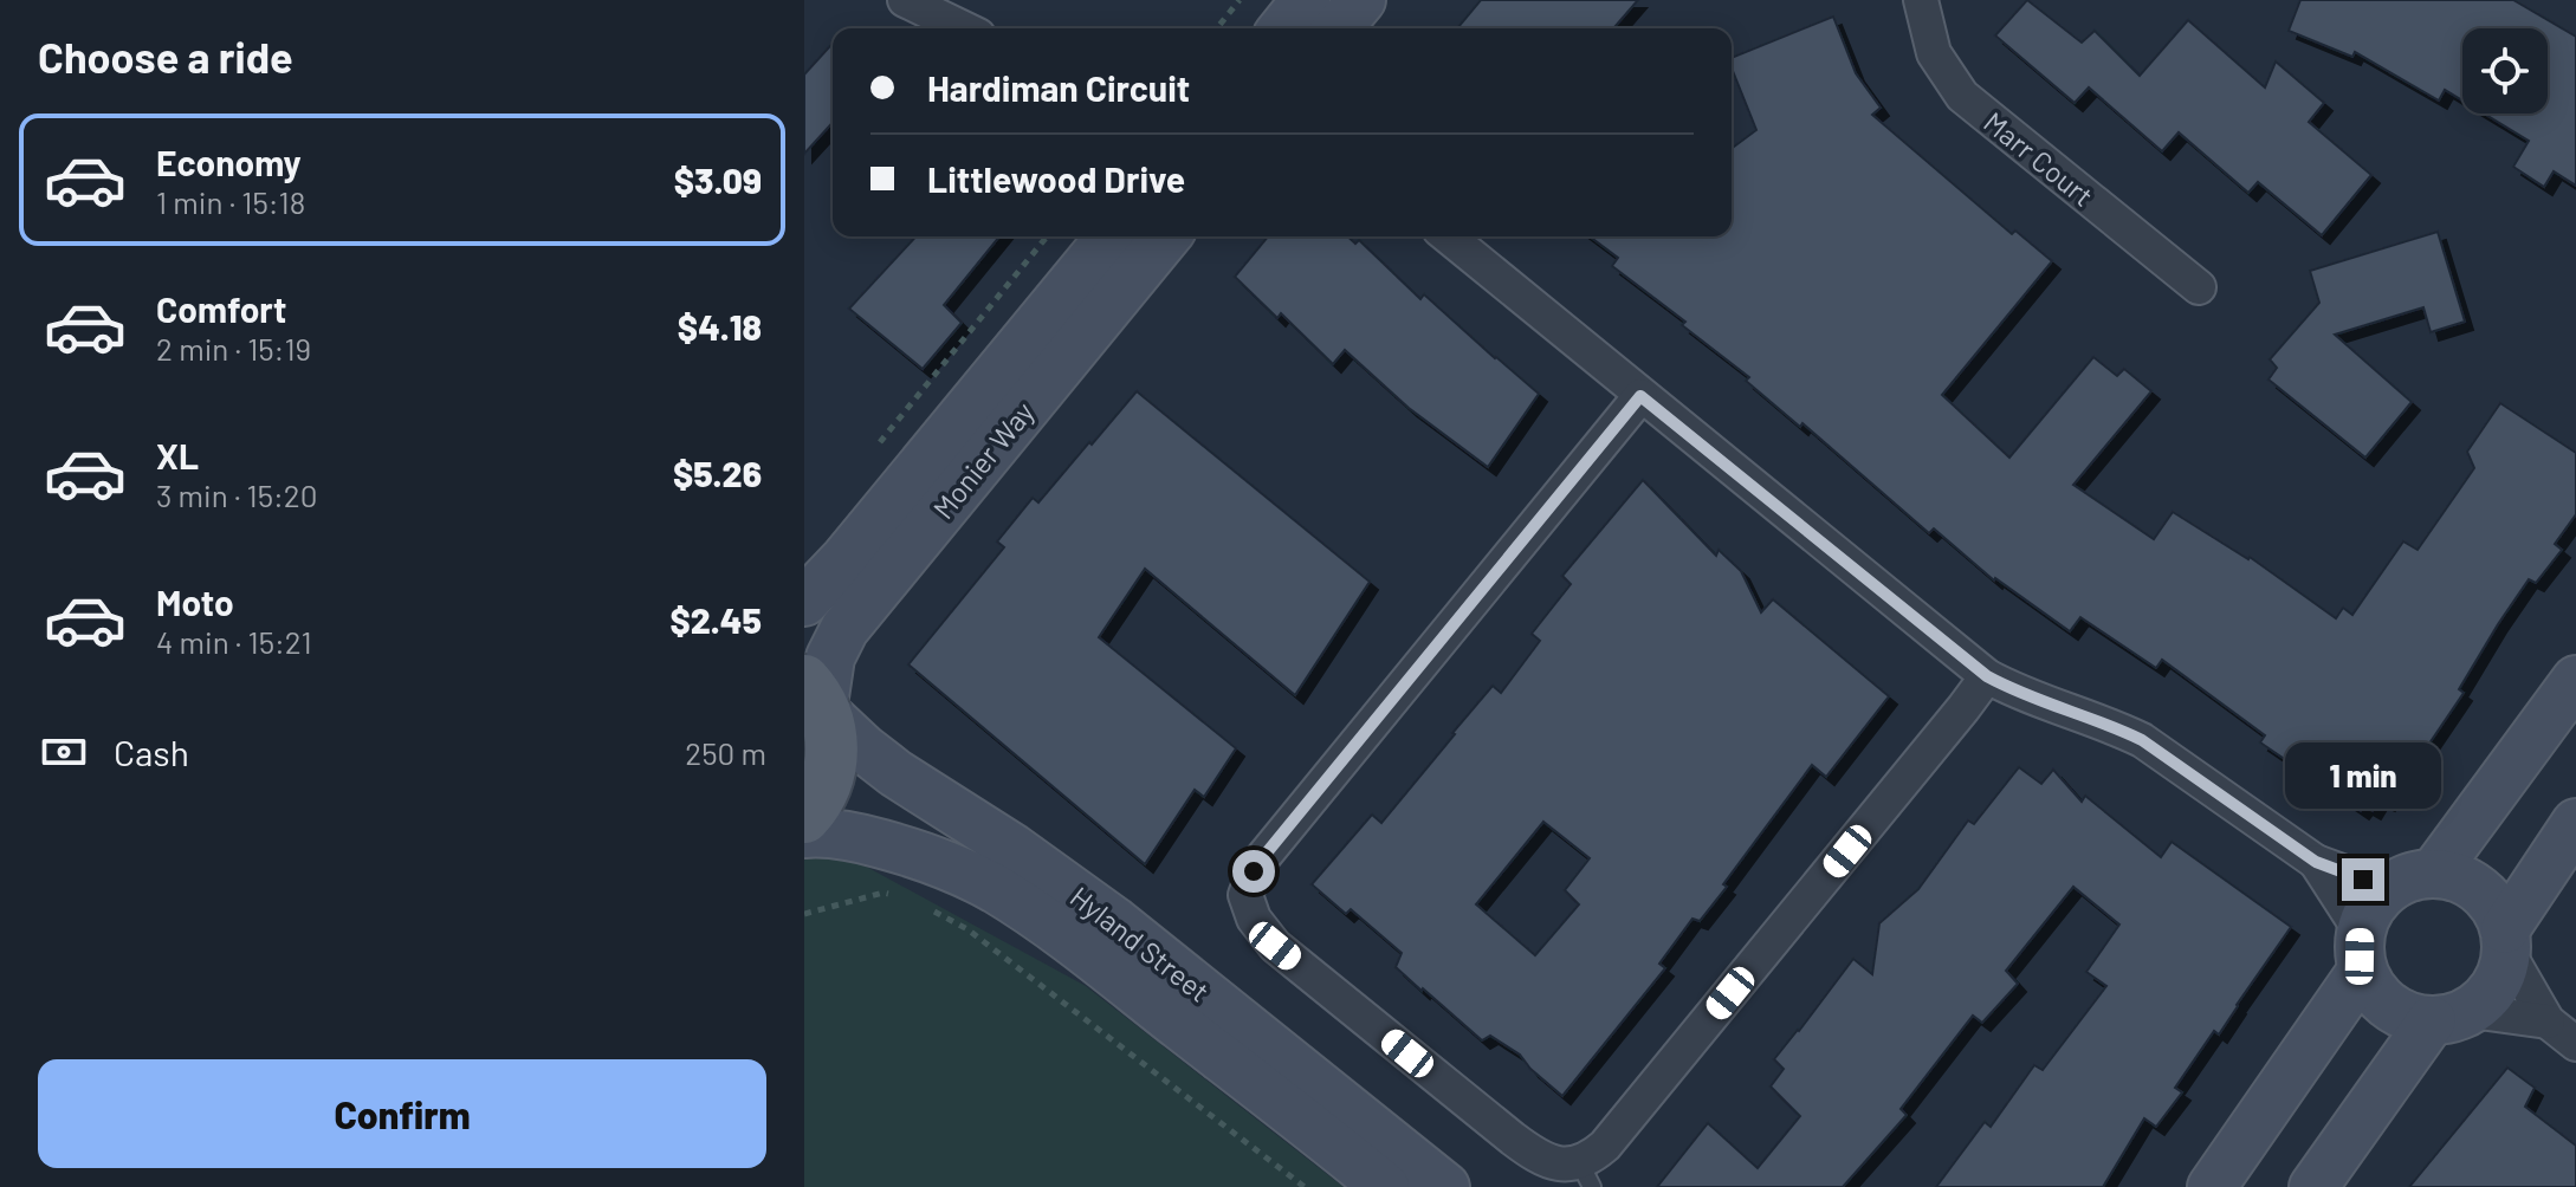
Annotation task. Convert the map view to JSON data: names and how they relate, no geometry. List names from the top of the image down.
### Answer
{
  "streets": {
    "street": ["Marr Court", "Monier Way", "Hyland Street"]
  },
  "crossings": [
    ["Monier Way", "Hyland Street"]
  ],
  "page": {
    "heading": "Choose a ride",
    "banner": ["Hardiman Circuit", "Littlewood Drive"],
    "list": [
      {
        "name": "Economy",
        "note": "1 min · 15:18",
        "value": "$3.09"
      },
      {
        "name": "Comfort",
        "note": "2 min · 15:19",
        "value": "$4.18"
      },
      {
        "name": "XL",
        "note": "3 min · 15:20",
        "value": "$5.26"
      },
      {
        "name": "Moto",
        "note": "4 min · 15:21",
        "value": "$2.45"
      }
    ],
    "pay": ["Cash", "250 m"],
    "bubble": "1 min",
    "buttons": "Confirm"
  }
}
